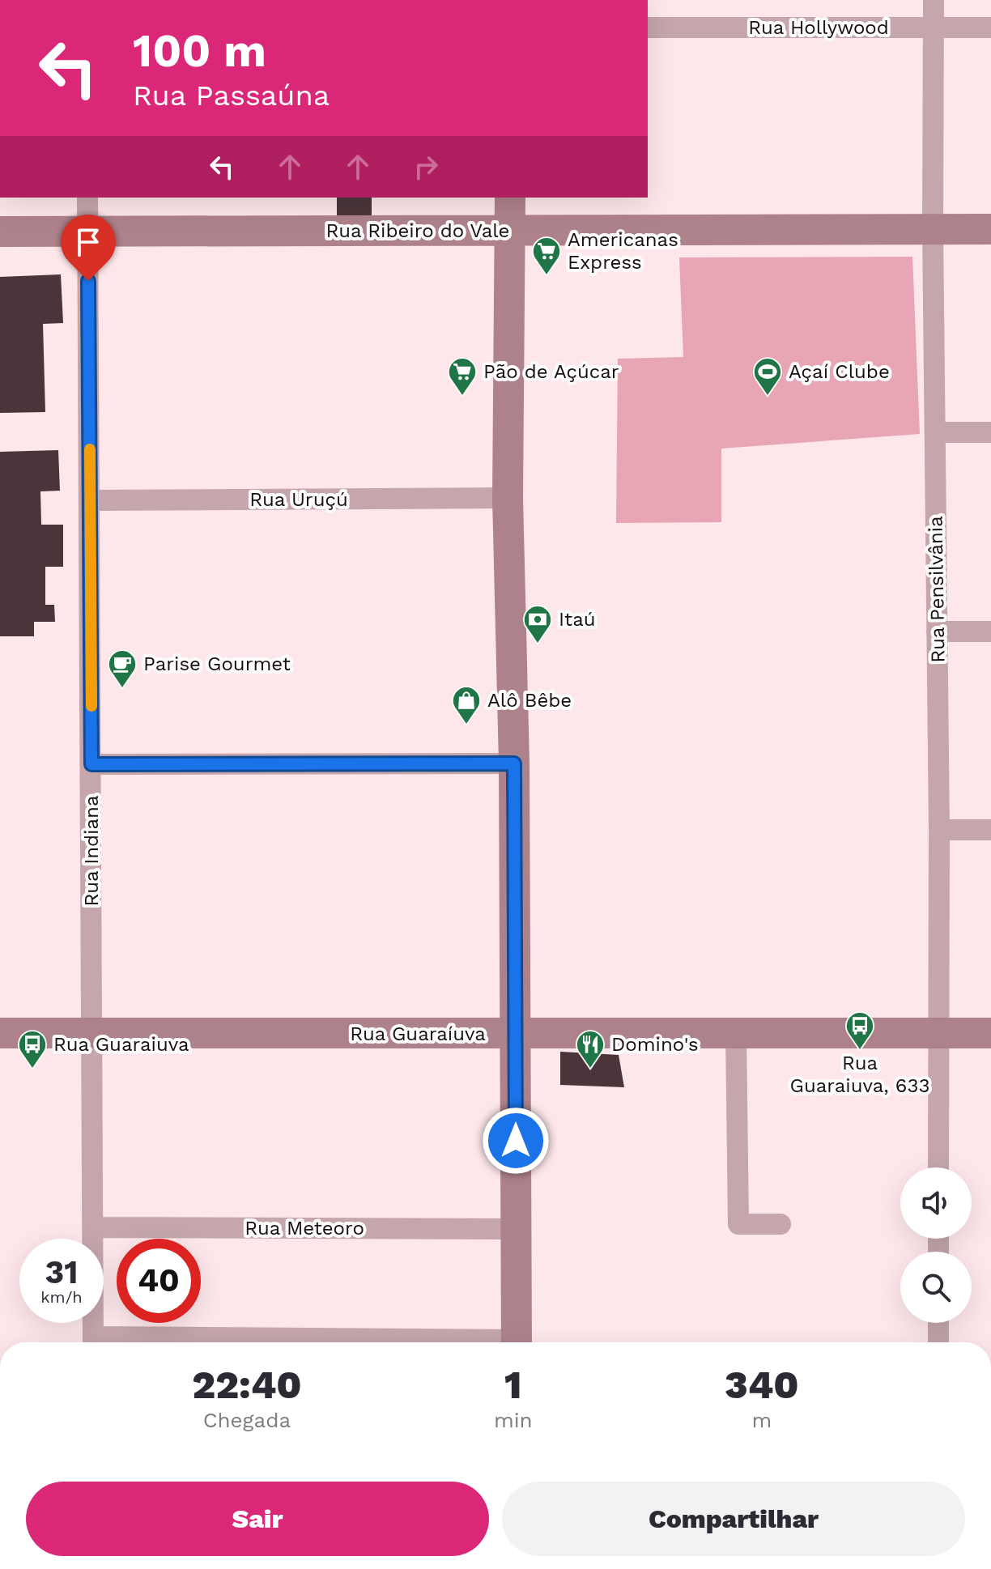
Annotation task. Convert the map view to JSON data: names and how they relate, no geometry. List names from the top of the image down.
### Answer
{
  "streets": {
    "street": [
      "Rua Hollywood",
      "Rua Ribeiro do Vale",
      "Rua Uruçú",
      "Rua Pensilvânia",
      "Rua Indiana",
      "Rua Guaraíuva",
      "Rua Meteoro"
    ]
  },
  "crossings": [
    ["Rua Hollywood", "Rua Pensilvânia"],
    ["Rua Ribeiro do Vale", "Rua Pensilvânia"],
    ["Rua Ribeiro do Vale", "Rua Indiana"],
    ["Rua Uruçú", "Rua Indiana"],
    ["Rua Pensilvânia", "Rua Guaraíuva"],
    ["Rua Indiana", "Rua Guaraíuva"],
    ["Rua Indiana", "Rua Meteoro"]
  ],
  "places": {
    "supermarket": ["Americanas Express", "Pão de Açúcar"],
    "sports": ["Açaí Clube"],
    "bank": ["Itaú"],
    "cafe": ["Parise Gourmet"],
    "shop": ["Alô Bêbe"],
    "bus stop": ["Rua Guaraiuva, 633", "Rua Guaraiuva"],
    "restaurant": ["Domino's"]
  },
  "page": {
    "turn": ["100 m", "Rua Passaúna"],
    "speed": "31 km/h",
    "limit": "40",
    "eta": [
      "22:40",
      "Chegada",
      "1",
      "min",
      "340",
      "m"
    ],
    "buttons": ["Sair", "Compartilhar"]
  }
}
